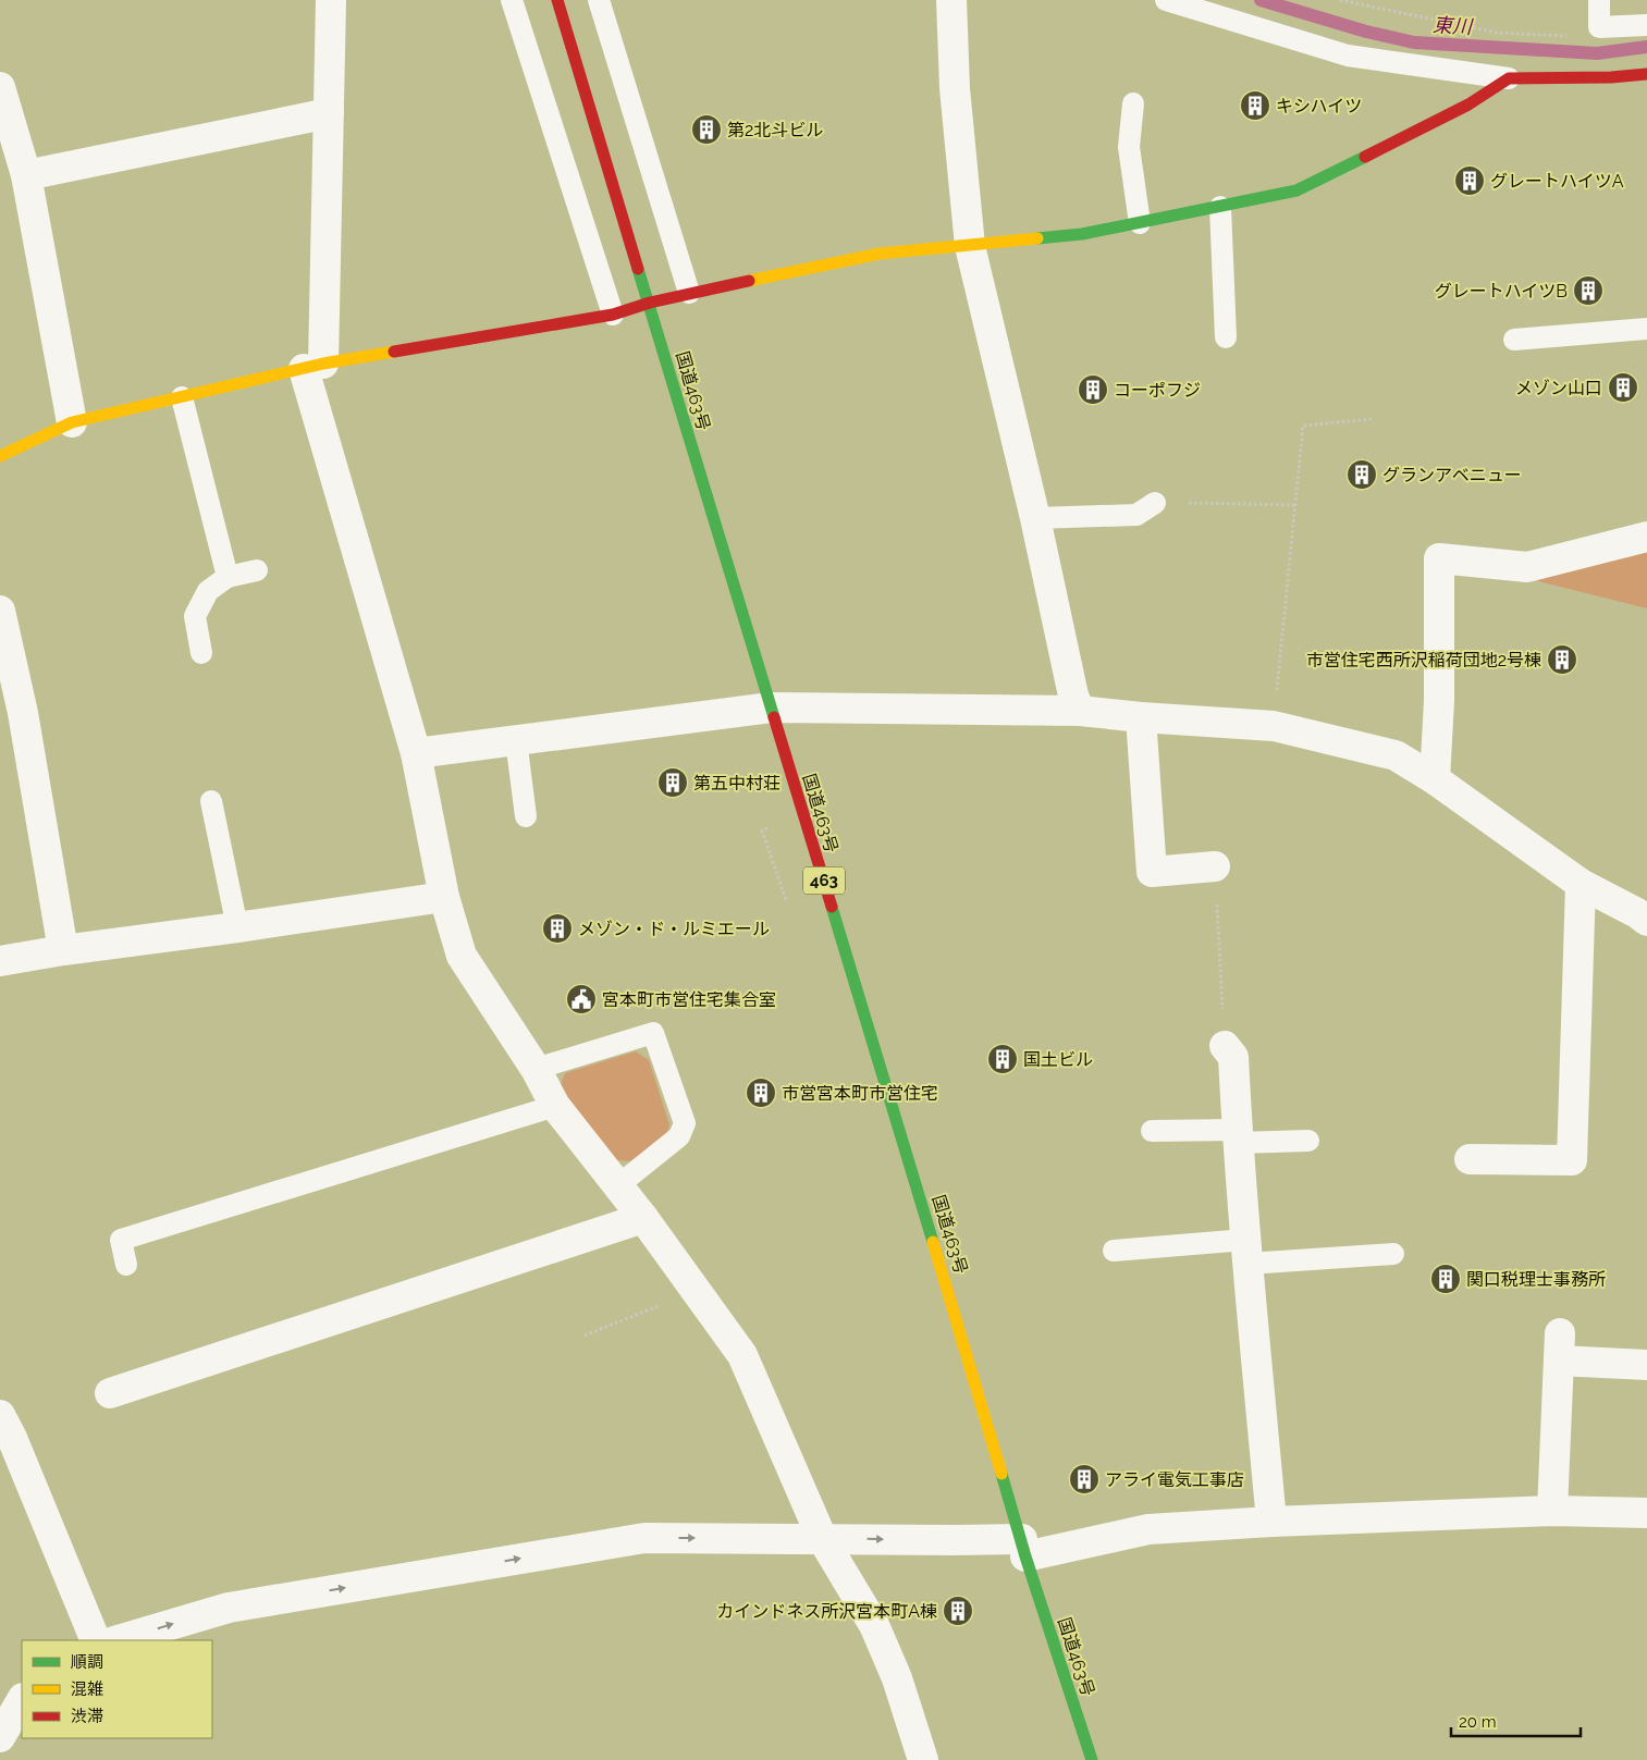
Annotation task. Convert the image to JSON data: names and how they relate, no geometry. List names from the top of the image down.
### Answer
{
  "streets": {
    "main road": ["国道463号", "463"]
  },
  "water": ["東川"],
  "places": {
    "building": [
      "キシハイツ",
      "第2北斗ビル",
      "グレートハイツA",
      "グレートハイツB",
      "メゾン山口",
      "コーポフジ",
      "グランアベニュー",
      "市営住宅西所沢稲荷団地2号棟",
      "第五中村荘",
      "メゾン・ド・ルミエール",
      "国土ビル",
      "市営宮本町市営住宅",
      "関口税理士事務所",
      "アライ電気工事店",
      "カインドネス所沢宮本町A棟"
    ],
    "public building": ["宮本町市営住宅集合室"]
  },
  "legend": ["順調", "混雑", "渋滞"],
  "scale_bar": "20 m"
}
